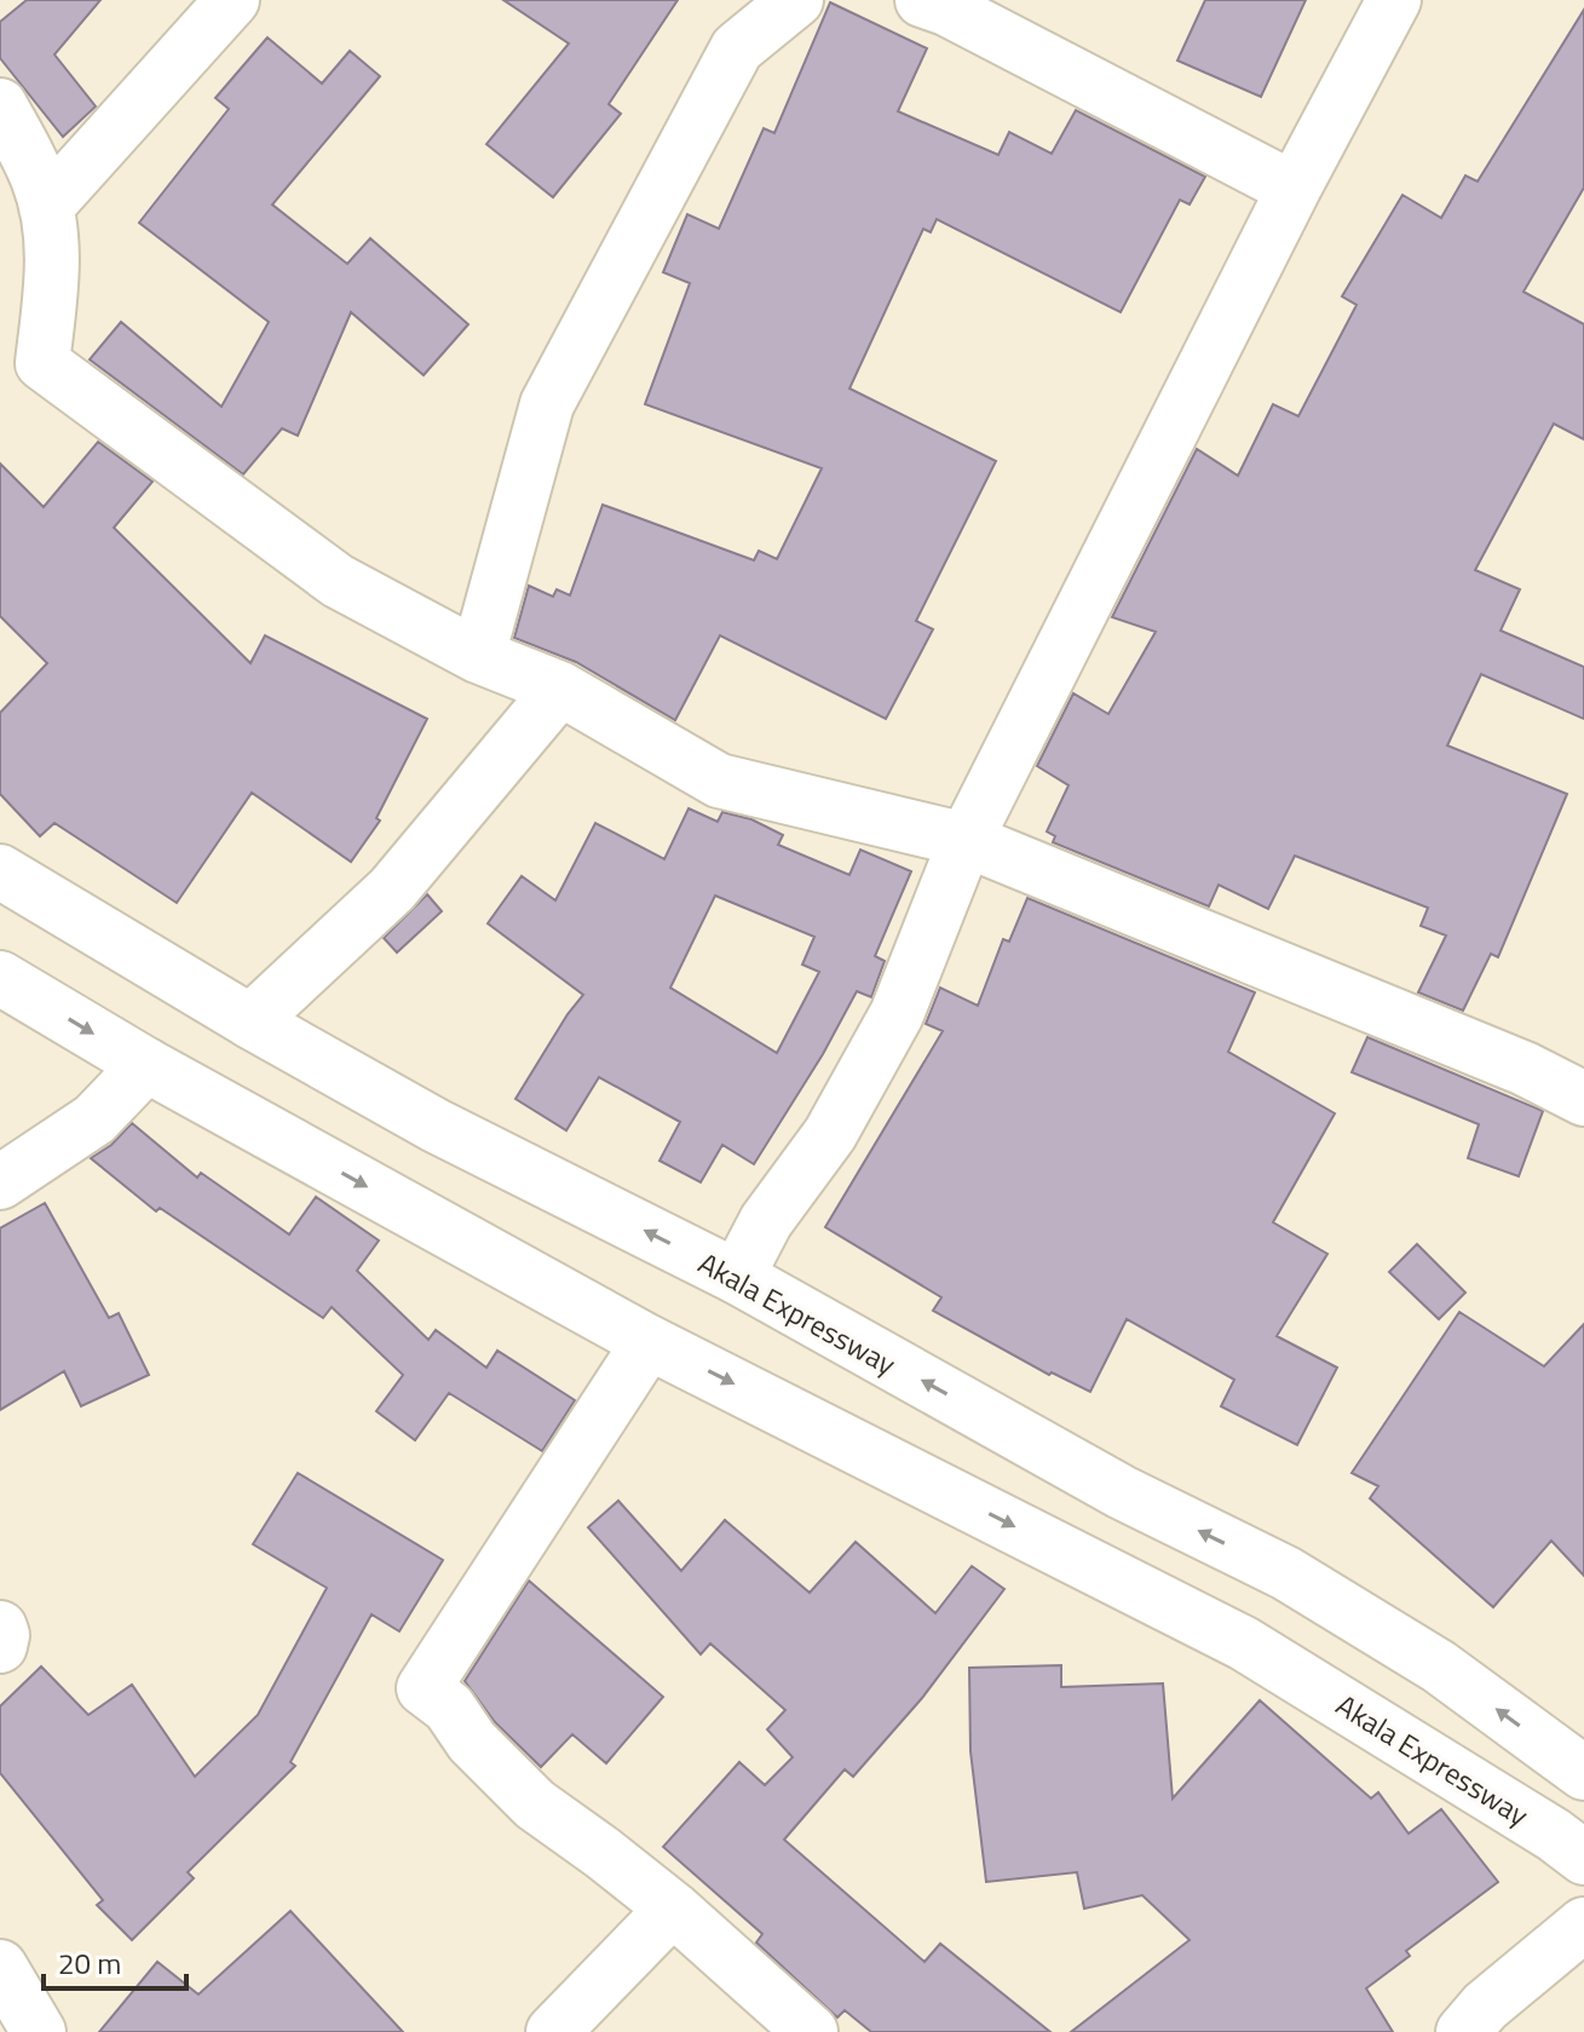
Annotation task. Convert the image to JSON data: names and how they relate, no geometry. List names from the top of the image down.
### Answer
{
  "streets": {
    "street": ["Akala Expressway"]
  },
  "scale_bar": "20 m"
}
